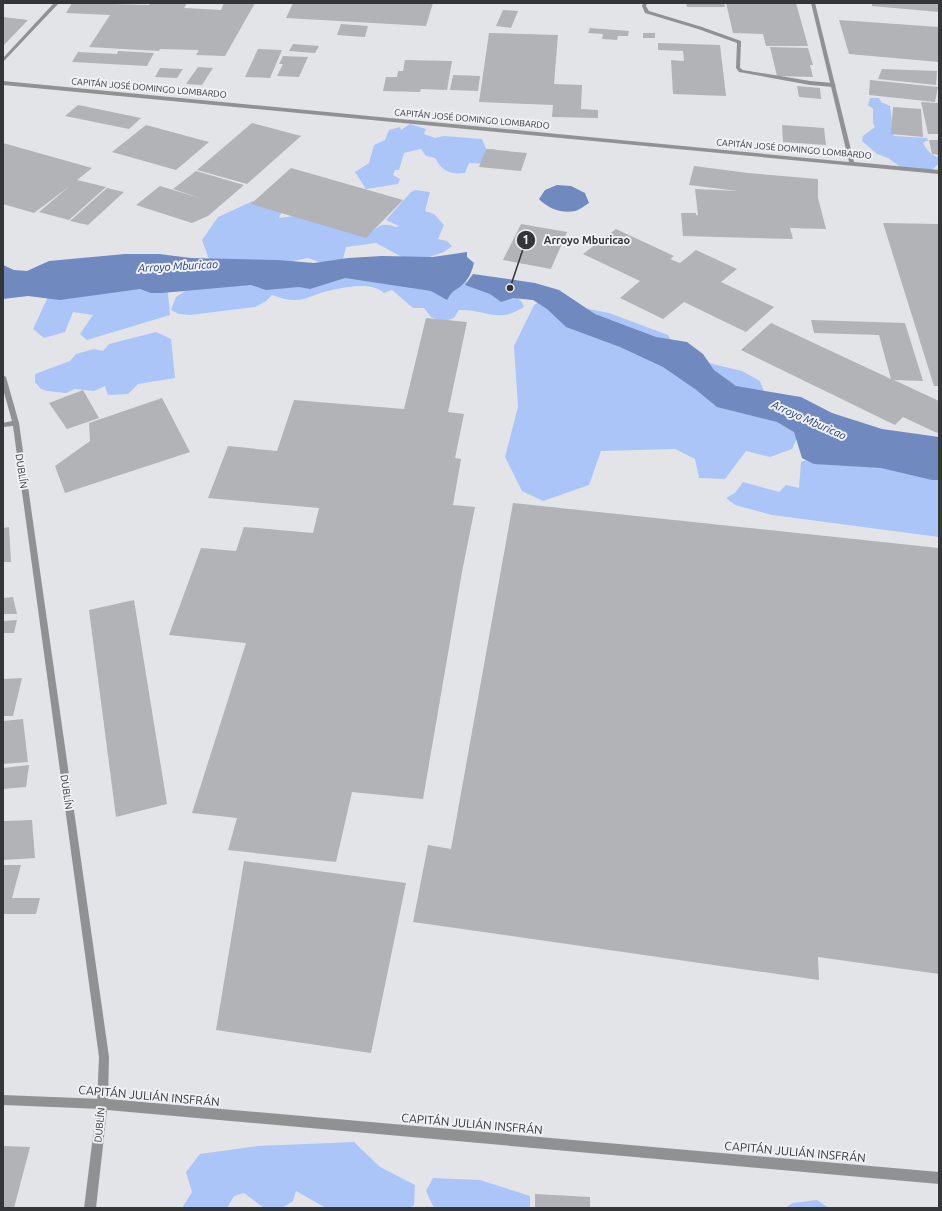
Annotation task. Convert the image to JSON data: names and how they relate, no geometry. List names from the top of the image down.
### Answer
{
  "streets": {
    "street": ["CAPITÁN JOSÉ DOMINGO LOMBARDO", "DUBLÍN", "CAPITÁN JULIÁN INSFRÁN"]
  },
  "crossings": [
    ["DUBLÍN", "CAPITÁN JULIÁN INSFRÁN"]
  ],
  "water": ["Arroyo Mburicao"],
  "places": ["Arroyo Mburicao"]
}
